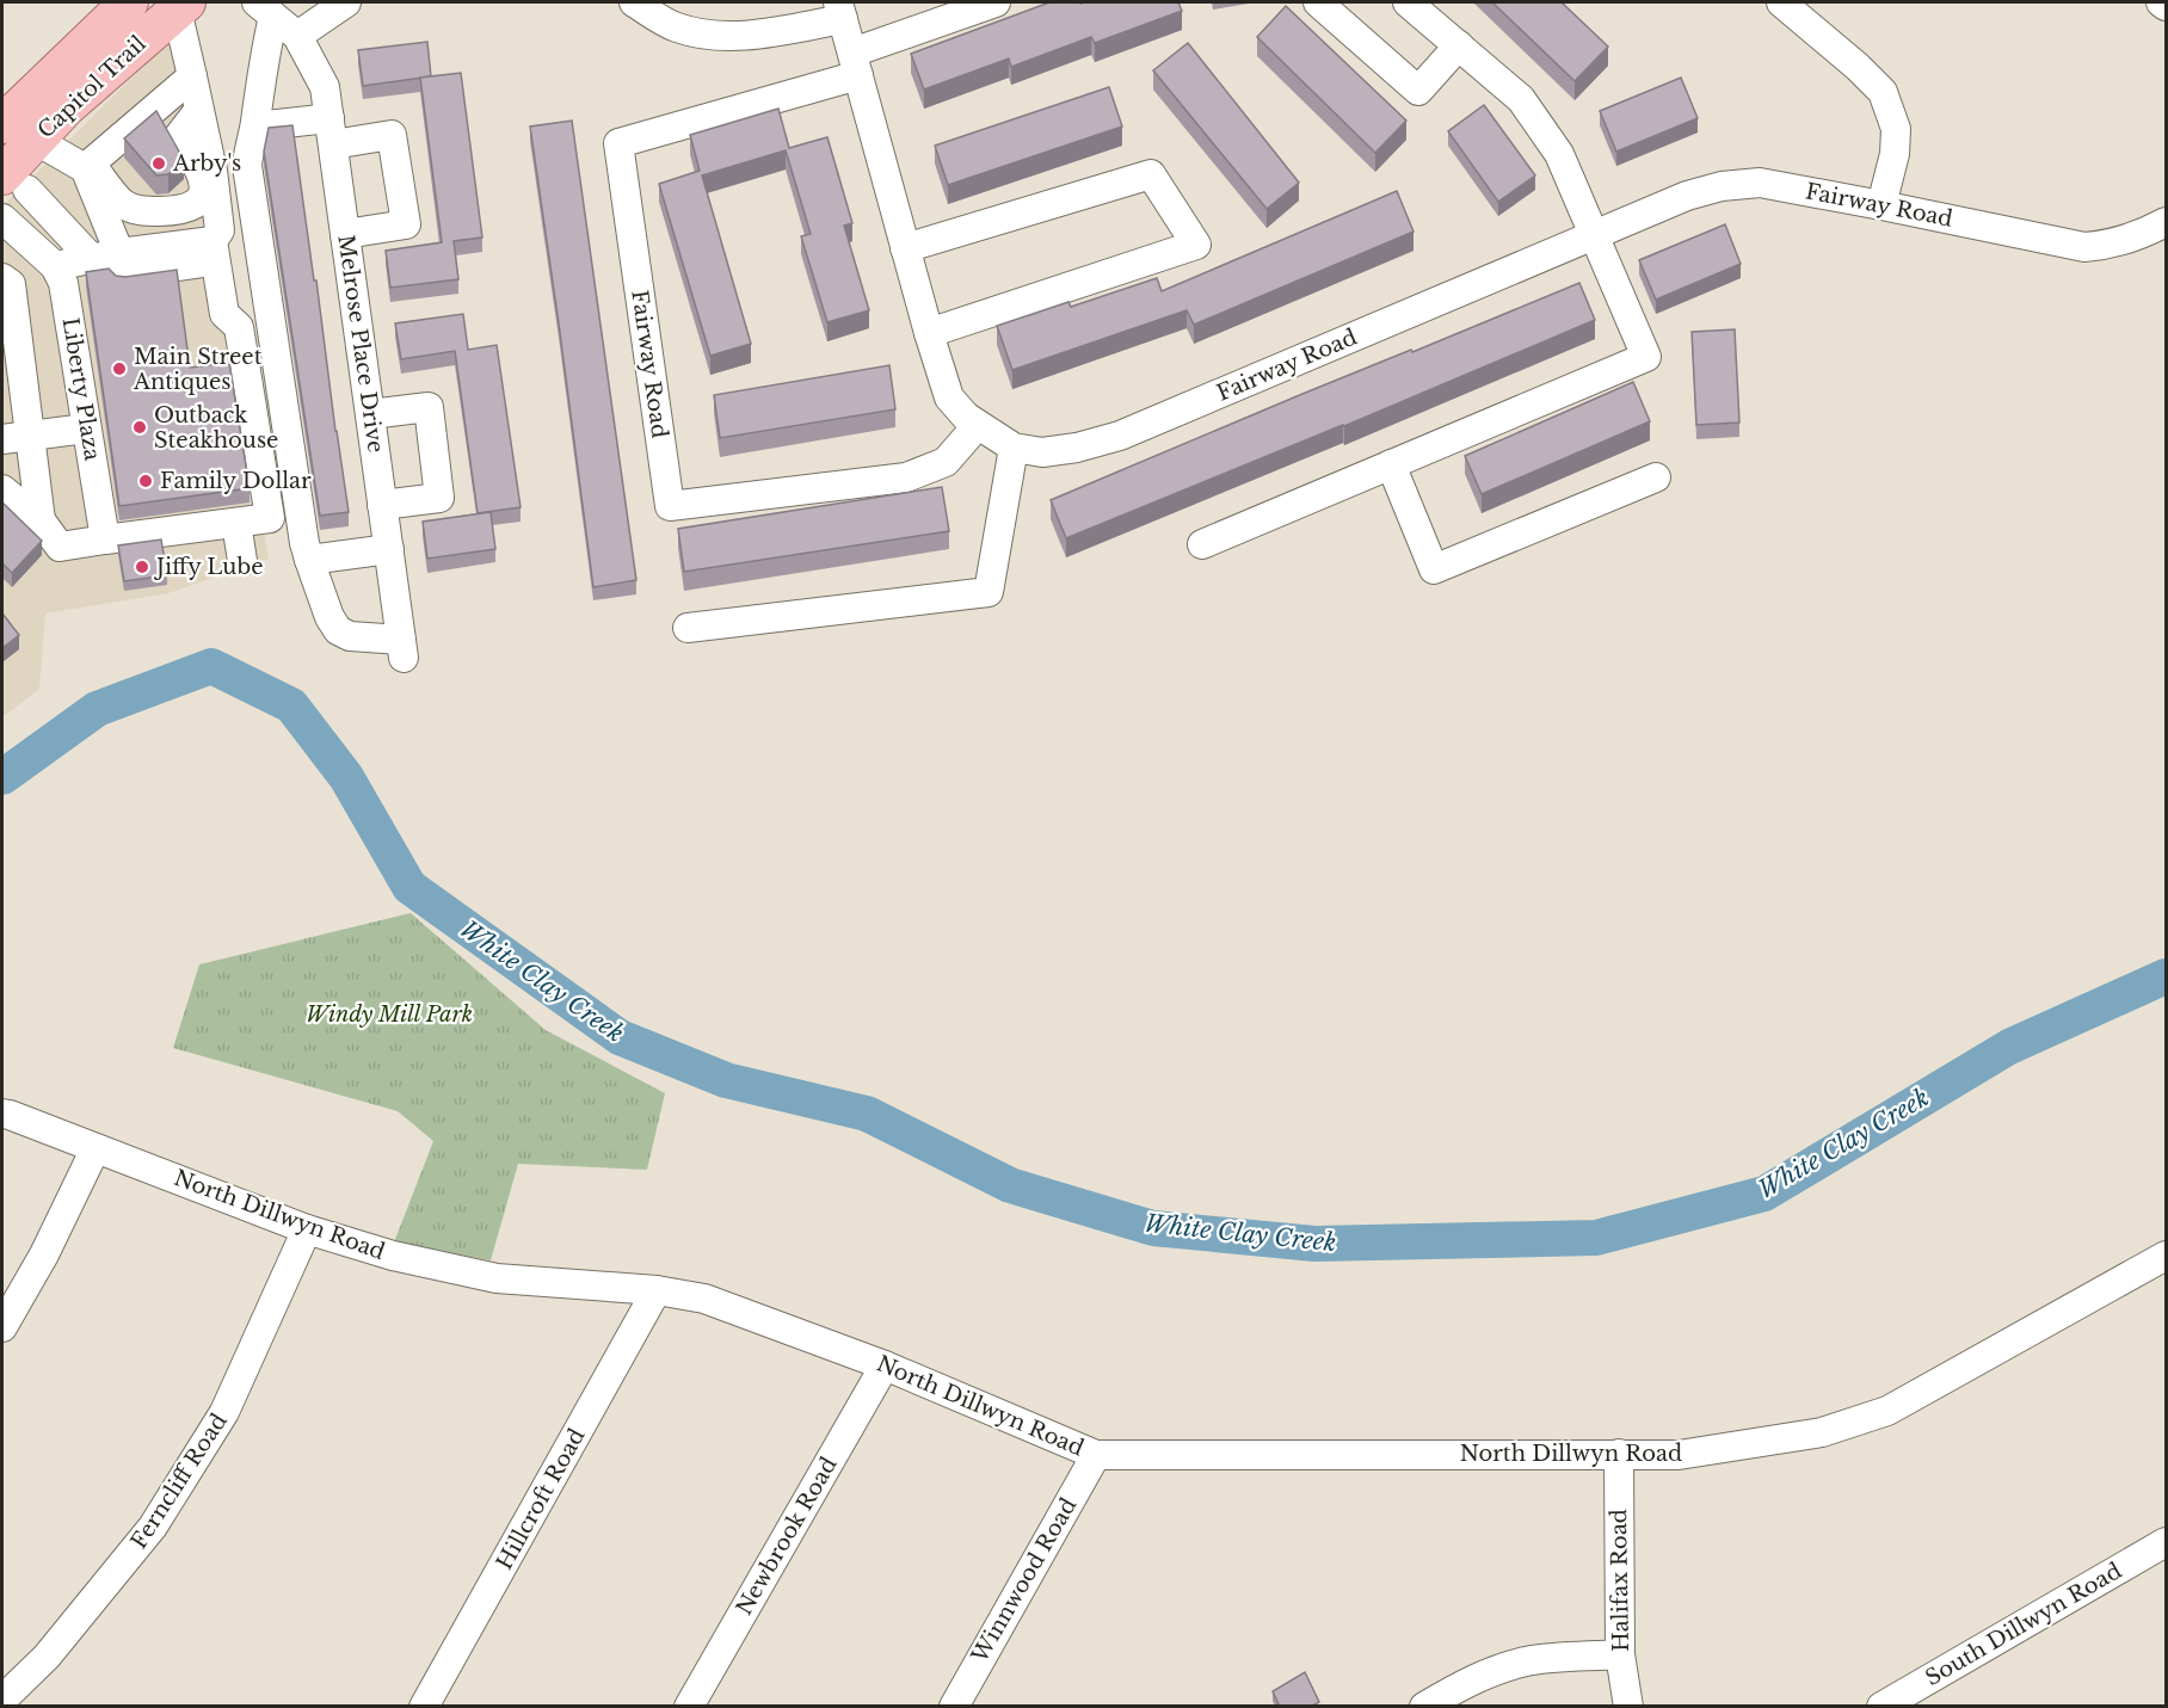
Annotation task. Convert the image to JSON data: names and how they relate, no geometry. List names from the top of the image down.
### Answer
{
  "streets": {
    "main road": ["Capitol Trail"],
    "street": [
      "Fairway Road",
      "Melrose Place Drive",
      "Liberty Plaza",
      "North Dillwyn Road",
      "Ferncliff Road",
      "Hillcroft Road",
      "Newbrook Road",
      "Winnwood Road",
      "Halifax Road",
      "South Dillwyn Road"
    ]
  },
  "crossings": [
    ["North Dillwyn Road", "Ferncliff Road"],
    ["North Dillwyn Road", "Hillcroft Road"],
    ["North Dillwyn Road", "Newbrook Road"],
    ["North Dillwyn Road", "Winnwood Road"],
    ["North Dillwyn Road", "Halifax Road"]
  ],
  "water": ["White Clay Creek"],
  "parks": ["Windy Mill Park"],
  "places": [
    "Arby's",
    "Main Street Antiques",
    "Outback Steakhouse",
    "Family Dollar",
    "Jiffy Lube"
  ]
}
